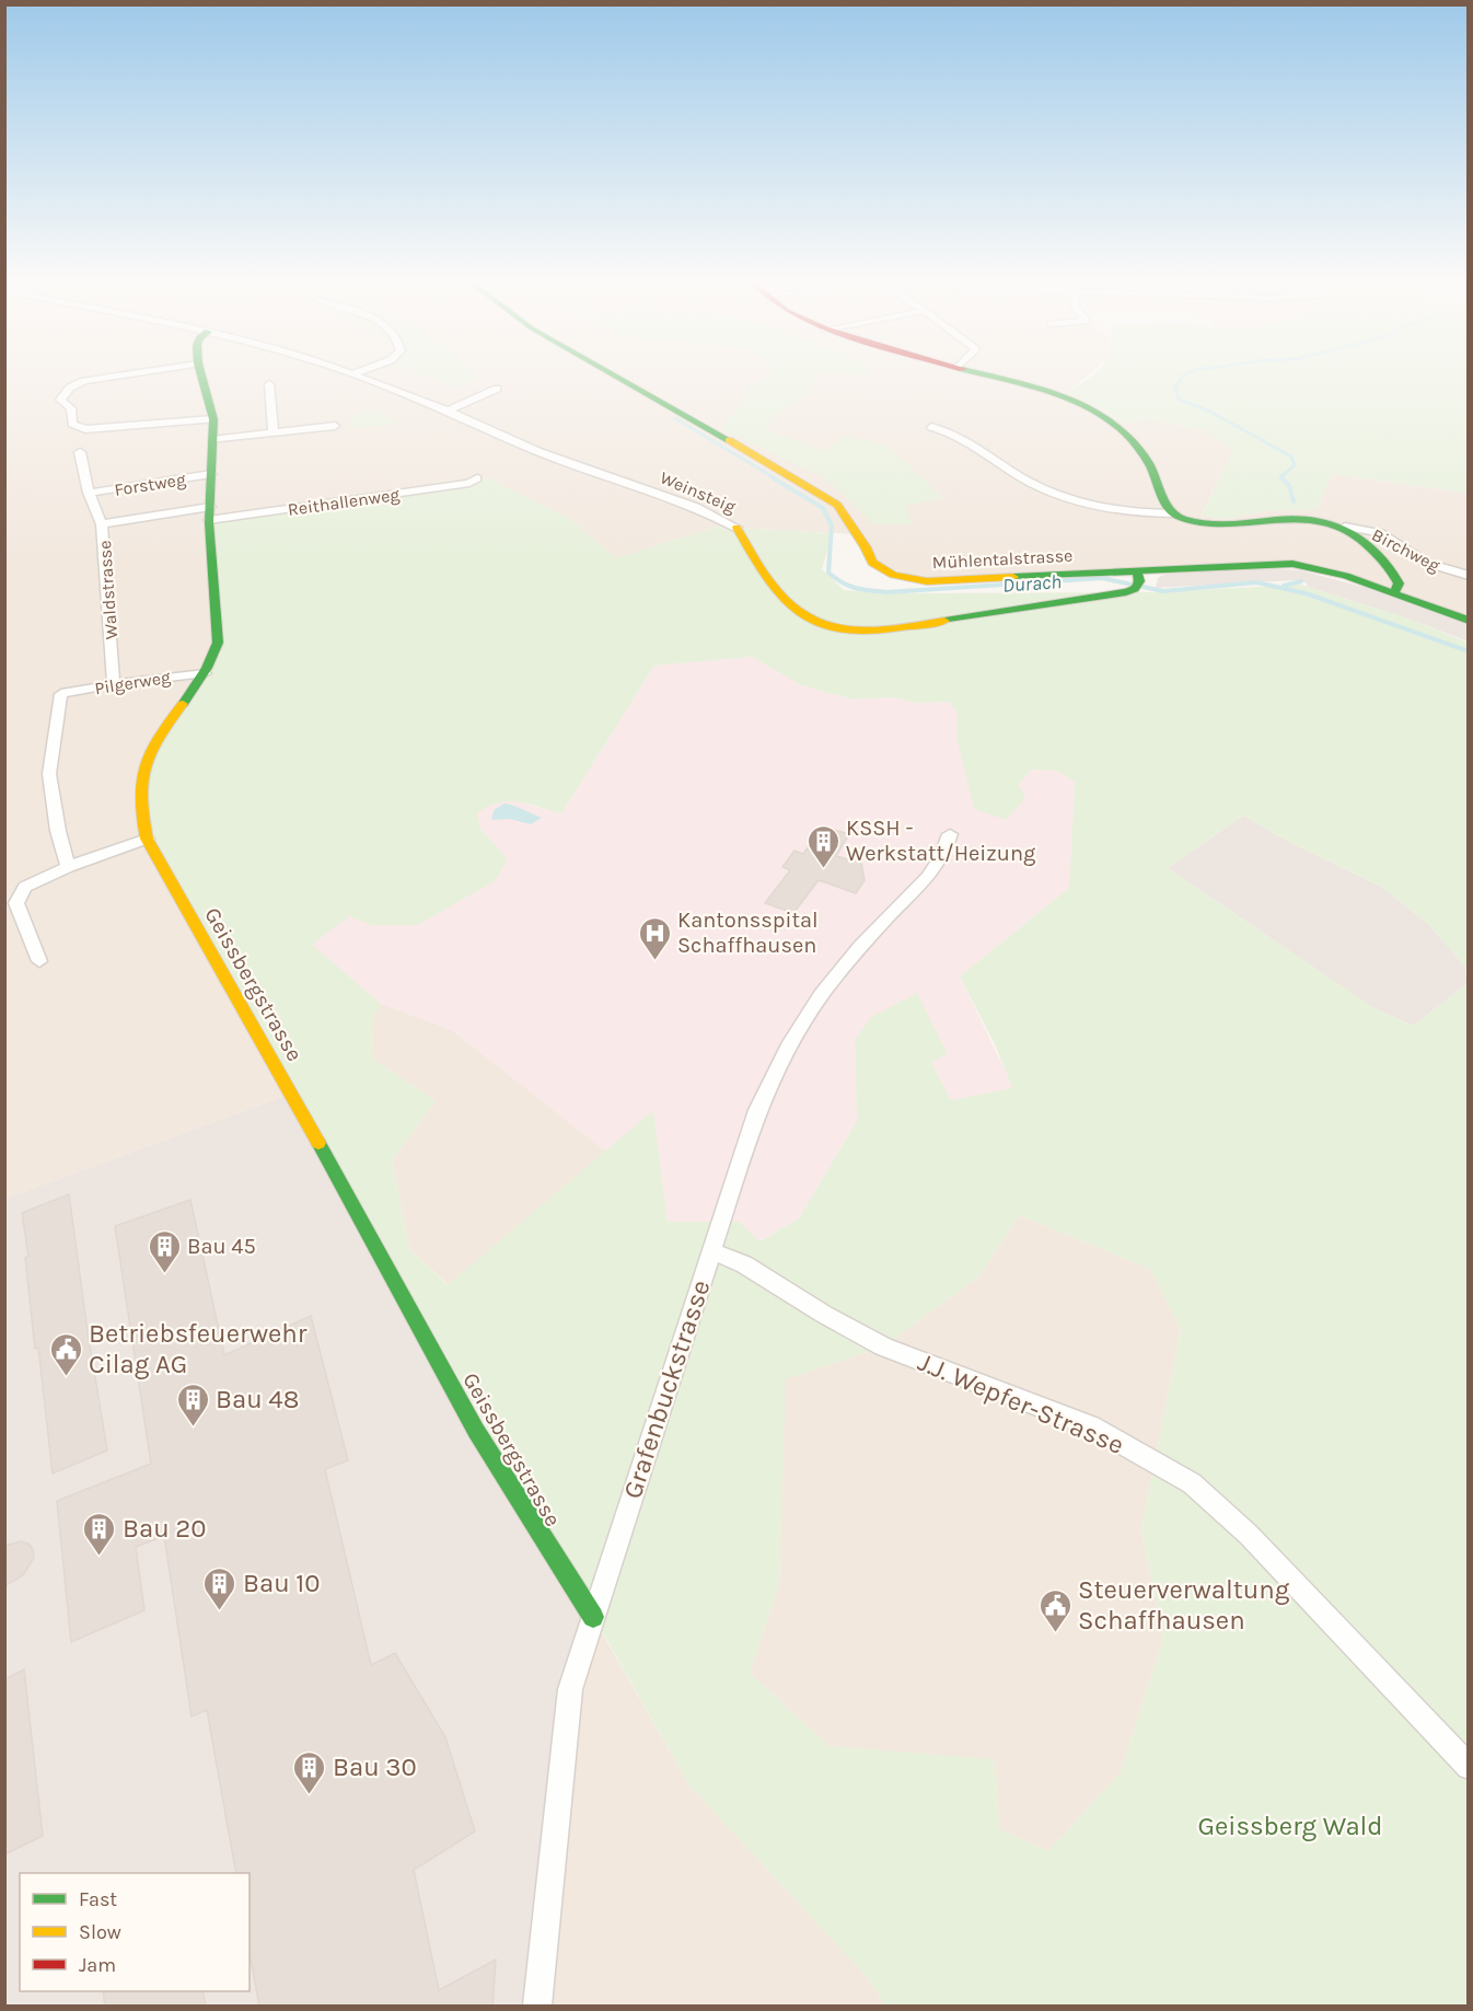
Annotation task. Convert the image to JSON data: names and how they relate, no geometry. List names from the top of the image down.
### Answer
{
  "streets": {
    "street": [
      "Forstweg",
      "Weinsteig",
      "Reithallenweg",
      "Birchweg",
      "Mühlentalstrasse",
      "Waldstrasse",
      "Pilgerweg",
      "Geissbergstrasse",
      "Grafenbuckstrasse",
      "J.J. Wepfer-Strasse"
    ]
  },
  "crossings": [
    ["Forstweg", "Waldstrasse"],
    ["Forstweg", "Geissbergstrasse"],
    ["Weinsteig", "Mühlentalstrasse"],
    ["Reithallenweg", "Waldstrasse"],
    ["Reithallenweg", "Geissbergstrasse"],
    ["Waldstrasse", "Pilgerweg"],
    ["Waldstrasse", "Geissbergstrasse"],
    ["Pilgerweg", "Geissbergstrasse"],
    ["Geissbergstrasse", "Grafenbuckstrasse"],
    ["Grafenbuckstrasse", "J.J. Wepfer-Strasse"]
  ],
  "water": ["Durach"],
  "parks": ["Geissberg Wald"],
  "places": {
    "building": [
      "KSSH - Werkstatt/Heizung",
      "Bau 45",
      "Bau 48",
      "Bau 20",
      "Bau 10",
      "Bau 30"
    ],
    "hospital": ["Kantonsspital Schaffhausen"],
    "public building": ["Betriebsfeuerwehr Cilag AG", "Steuerverwaltung Schaffhausen"]
  },
  "legend": ["Fast", "Slow", "Jam"]
}
